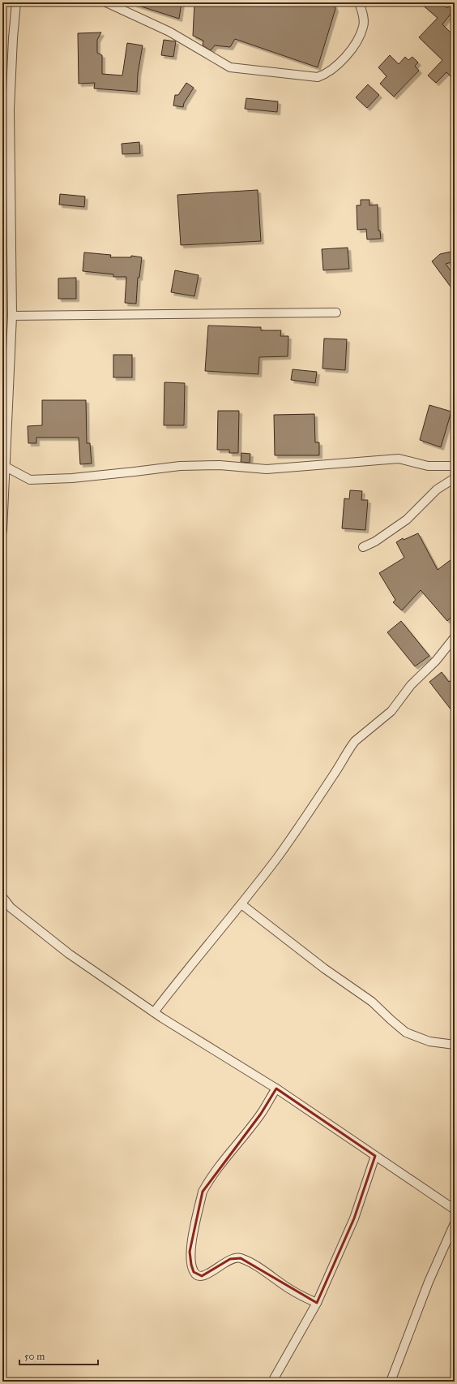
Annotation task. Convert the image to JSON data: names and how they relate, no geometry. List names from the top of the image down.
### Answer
{
  "scale_bar": "50 m"
}
